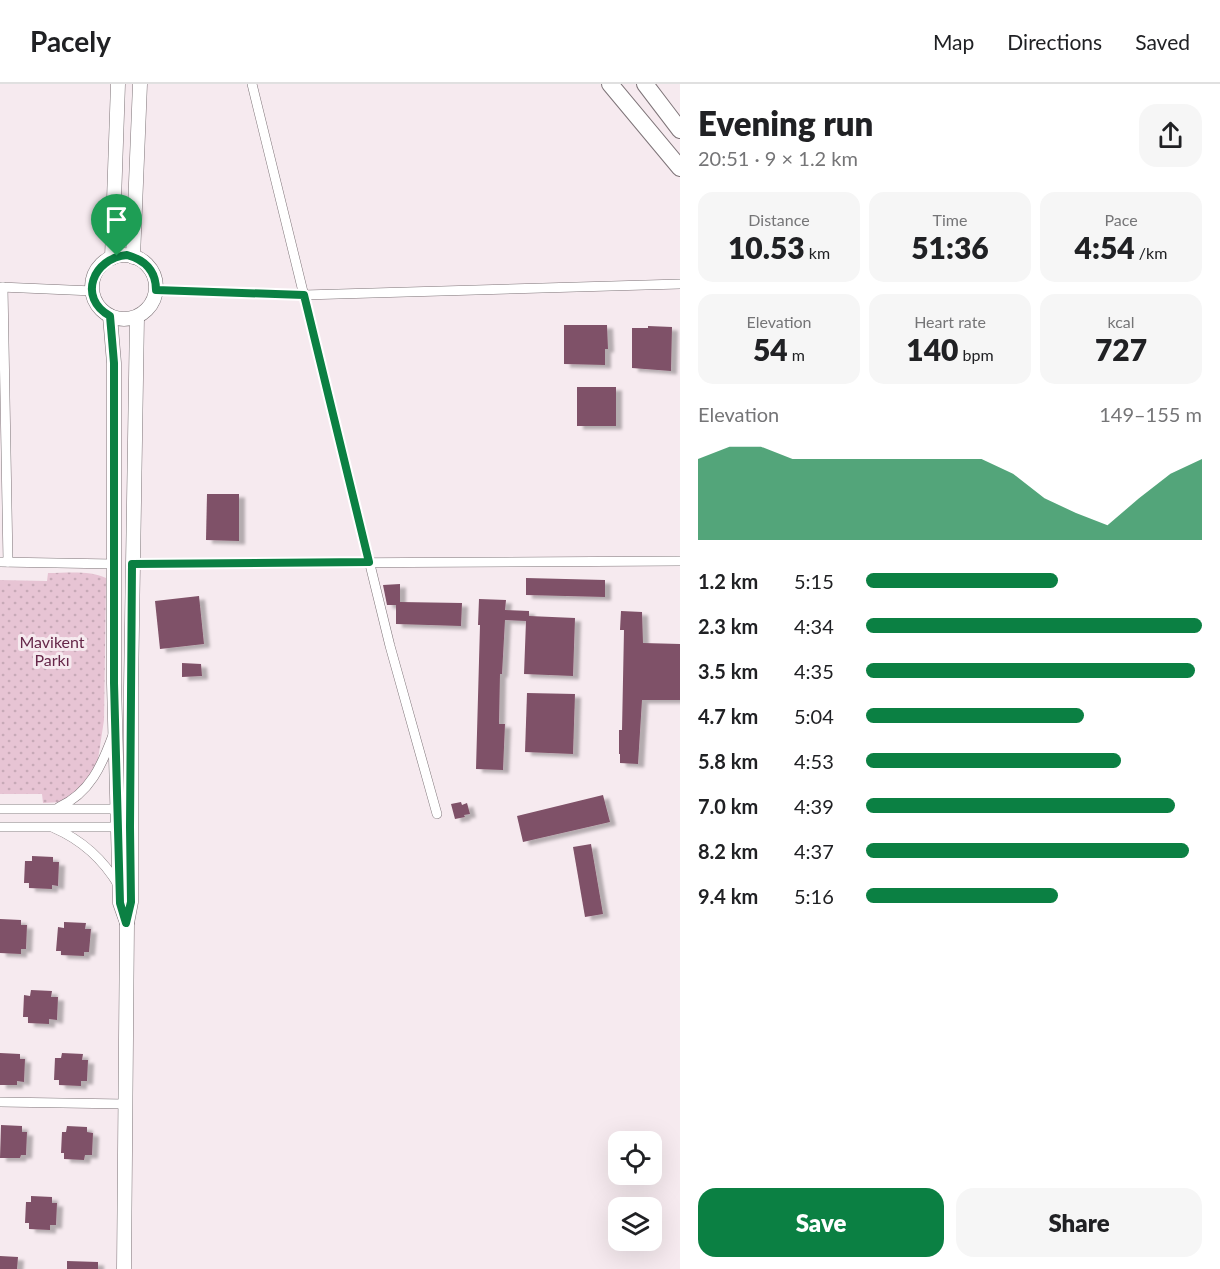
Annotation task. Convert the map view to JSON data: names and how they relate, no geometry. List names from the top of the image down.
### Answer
{
  "parks": ["Mavikent Parkı"],
  "page": {
    "header": "Pacely",
    "nav": ["Map", "Directions", "Saved"],
    "heading": ["Evening run", "20:51 · 9 × 1.2 km"],
    "stats": [
      ["Distance", "10.53 km"],
      ["Time", "51:36"],
      ["Pace", "4:54 /km"],
      ["Elevation", "54 m"],
      ["Heart rate", "140 bpm"],
      ["kcal", "727"]
    ],
    "chart": ["Elevation", "149–155 m"],
    "list": [
      {
        "name": "1.2 km",
        "note": "5:15"
      },
      {
        "name": "2.3 km",
        "note": "4:34"
      },
      {
        "name": "3.5 km",
        "note": "4:35"
      },
      {
        "name": "4.7 km",
        "note": "5:04"
      },
      {
        "name": "5.8 km",
        "note": "4:53"
      },
      {
        "name": "7.0 km",
        "note": "4:39"
      },
      {
        "name": "8.2 km",
        "note": "4:37"
      },
      {
        "name": "9.4 km",
        "note": "5:16"
      }
    ],
    "buttons": ["Save", "Share"]
  }
}
